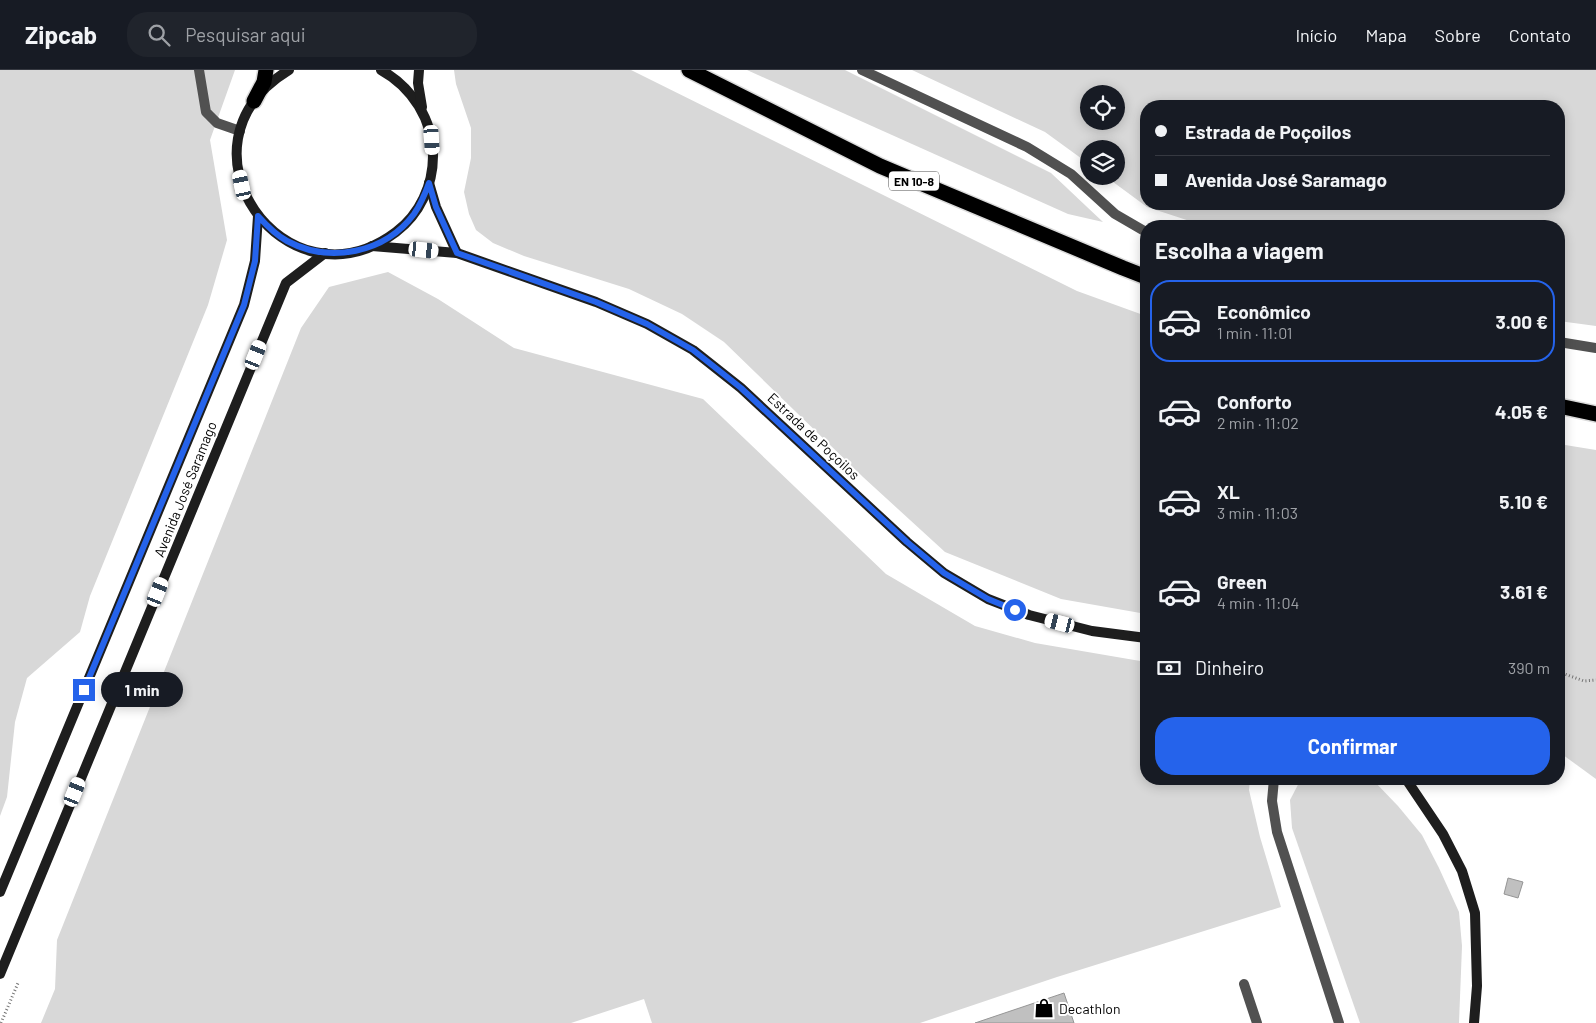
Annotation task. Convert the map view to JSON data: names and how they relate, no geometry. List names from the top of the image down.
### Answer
{
  "streets": {
    "highway": ["EN 10-8"],
    "main road": ["Estrada de Poçoilos", "Avenida José Saramago"]
  },
  "crossings": [
    ["Estrada de Poçoilos", "Avenida José Saramago"]
  ],
  "places": {
    "shop": ["Decathlon"]
  },
  "page": {
    "header": "Zipcab",
    "search": "Pesquisar aqui",
    "nav": [
      "Início",
      "Mapa",
      "Sobre",
      "Contato"
    ],
    "banner": ["Estrada de Poçoilos", "Avenida José Saramago"],
    "heading": "Escolha a viagem",
    "list": [
      {
        "name": "Econômico",
        "note": "1 min · 11:01",
        "value": "3.00 €"
      },
      {
        "name": "Conforto",
        "note": "2 min · 11:02",
        "value": "4.05 €"
      },
      {
        "name": "XL",
        "note": "3 min · 11:03",
        "value": "5.10 €"
      },
      {
        "name": "Green",
        "note": "4 min · 11:04",
        "value": "3.61 €"
      }
    ],
    "pay": ["Dinheiro", "390 m"],
    "bubble": "1 min",
    "buttons": "Confirmar"
  }
}
